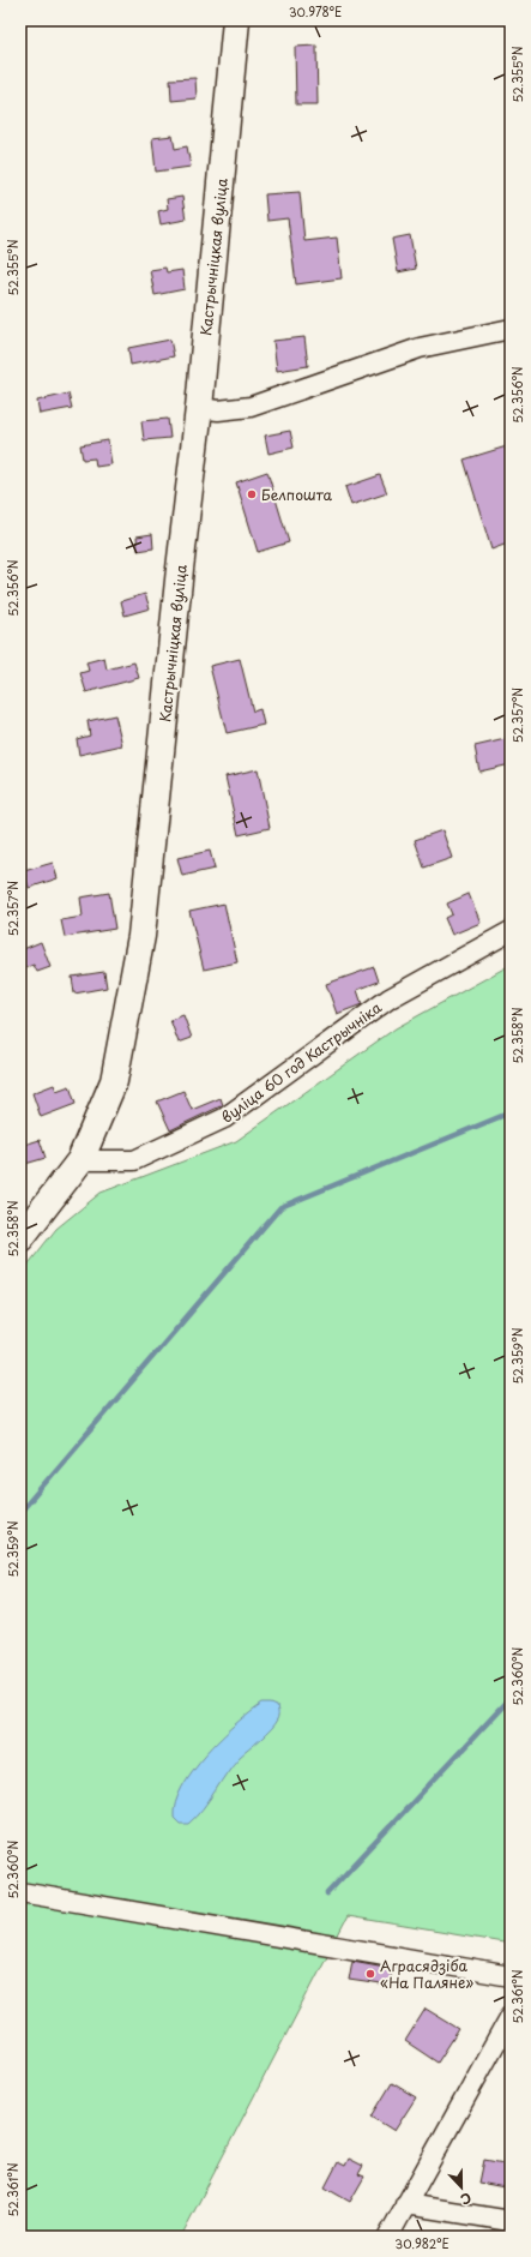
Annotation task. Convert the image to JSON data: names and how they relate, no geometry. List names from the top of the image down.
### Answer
{
  "streets": {
    "street": ["Кастрычніцкая вуліца", "вуліца 60 год Кастрычніка"]
  },
  "crossings": [
    ["Кастрычніцкая вуліца", "вуліца 60 год Кастрычніка"]
  ],
  "places": ["Белпошта", "Аграсядзіба «На Паляне»"],
  "north": "bottom",
  "coordinates": [
    "30.978°E",
    "52.355°N",
    "52.356°N",
    "52.357°N",
    "52.358°N",
    "52.359°N",
    "52.360°N",
    "52.361°N",
    "30.982°E"
  ]
}
